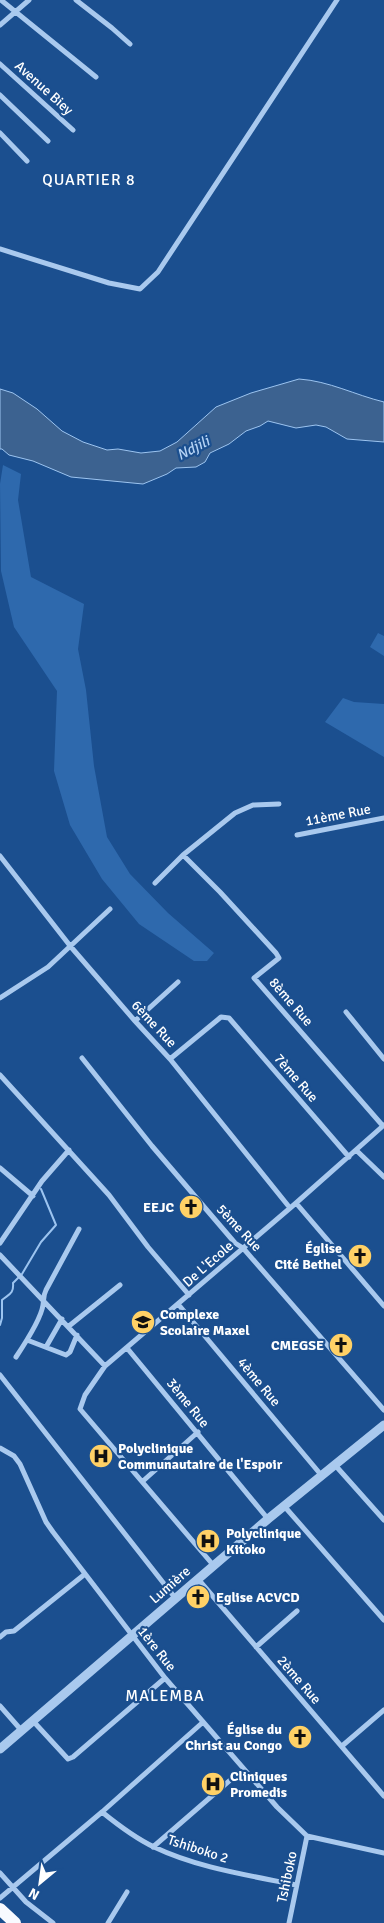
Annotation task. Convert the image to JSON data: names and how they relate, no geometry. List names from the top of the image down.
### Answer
{
  "streets": {
    "street": [
      "Avenue Biey",
      "11ème Rue",
      "8ème Rue",
      "6ème Rue",
      "7ème Rue",
      "5ème Rue",
      "De L'Ecole",
      "4ème Rue",
      "3ème Rue",
      "Lumière",
      "1ère Rue",
      "2ème Rue",
      "Tshiboko 2",
      "Tshiboko"
    ]
  },
  "crossings": [
    ["8ème Rue", "De L'Ecole"],
    ["6ème Rue", "7ème Rue"],
    ["6ème Rue", "De L'Ecole"],
    ["7ème Rue", "De L'Ecole"],
    ["5ème Rue", "De L'Ecole"],
    ["De L'Ecole", "4ème Rue"],
    ["De L'Ecole", "3ème Rue"],
    ["4ème Rue", "Lumière"],
    ["3ème Rue", "Lumière"],
    ["Lumière", "1ère Rue"],
    ["Lumière", "2ème Rue"],
    ["1ère Rue", "Tshiboko"],
    ["Tshiboko 2", "Tshiboko"]
  ],
  "districts": ["QUARTIER 8", "MALEMBA"],
  "water": ["Ndjili"],
  "places": {
    "church": [
      "EEJC",
      "Église Cité Bethel",
      "CMEGSE",
      "Eglise ACVCD",
      "Église du Christ au Congo"
    ],
    "school or university": ["Complexe Scolaire Maxel"],
    "hospital": ["Polyclinique Communautaire de l'Espoir", "Polyclinique Kitoko", "Cliniques Promedis"]
  },
  "north": "bottom left"
}
